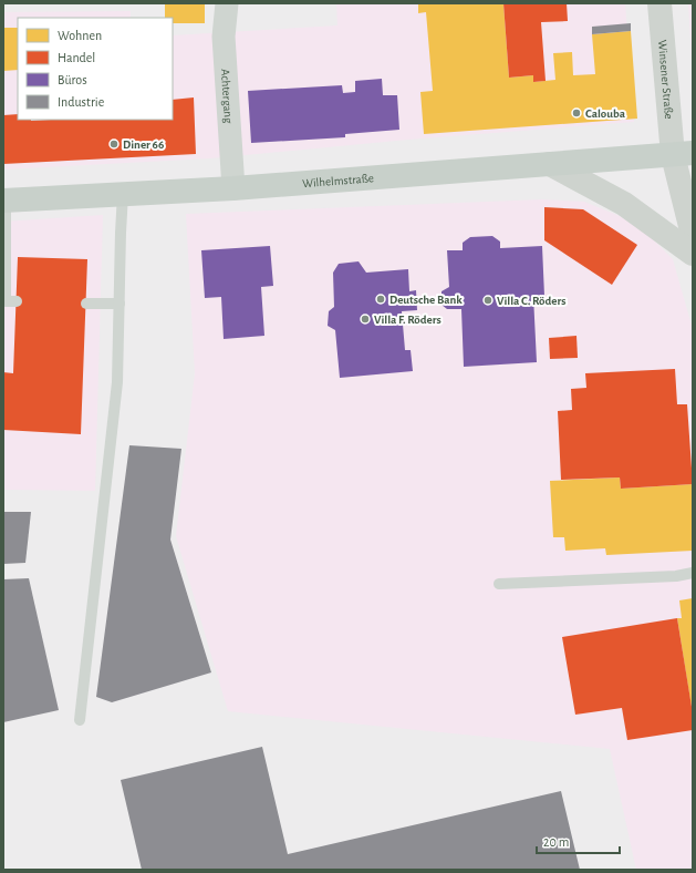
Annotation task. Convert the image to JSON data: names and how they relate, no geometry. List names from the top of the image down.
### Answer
{
  "streets": {
    "main road": ["Winsener Straße", "Wilhelmstraße"],
    "street": ["Achtergang"]
  },
  "crossings": [
    ["Winsener Straße", "Wilhelmstraße"],
    ["Achtergang", "Wilhelmstraße"]
  ],
  "places": [
    "Calouba",
    "Diner 66",
    "Deutsche Bank",
    "Villa C. Röders",
    "Villa F. Röders"
  ],
  "legend": [
    "Wohnen",
    "Handel",
    "Büros",
    "Industrie"
  ],
  "scale_bar": "20 m"
}
